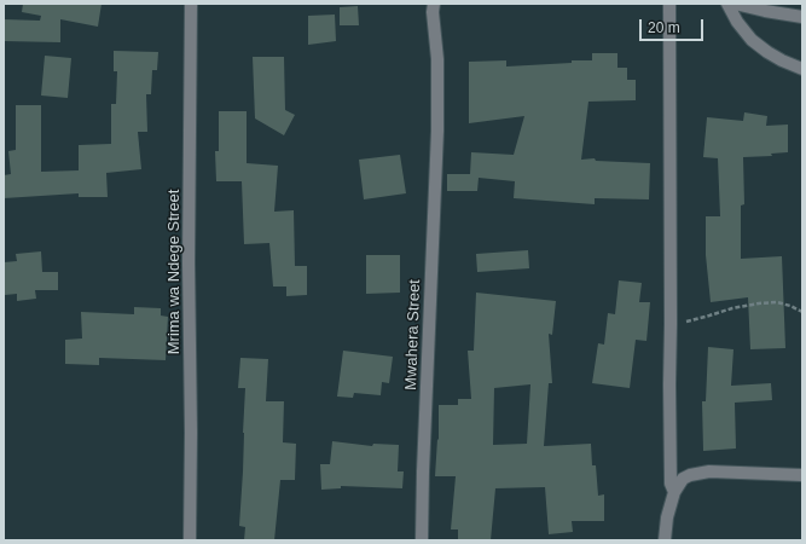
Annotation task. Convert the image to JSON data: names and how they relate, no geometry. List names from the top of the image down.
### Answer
{
  "streets": {
    "street": ["Mrima wa Ndege Street", "Mwahera Street"]
  },
  "scale_bar": "20 m"
}
